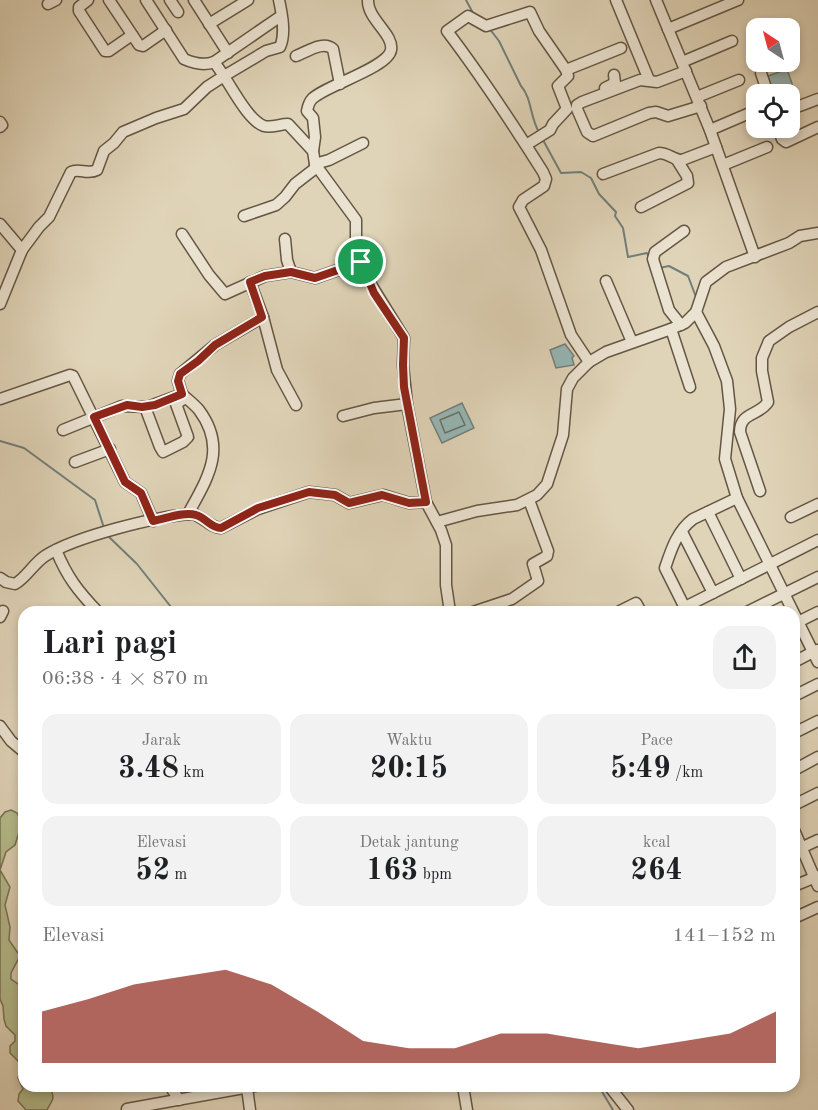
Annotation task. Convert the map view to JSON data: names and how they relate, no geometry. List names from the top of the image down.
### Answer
{
  "north": "top left",
  "page": {
    "heading": ["Lari pagi", "06:38 · 4 × 870 m"],
    "stats": [
      ["Jarak", "3.48 km"],
      ["Waktu", "20:15"],
      ["Pace", "5:49 /km"],
      ["Elevasi", "52 m"],
      ["Detak jantung", "163 bpm"],
      ["kcal", "264"]
    ],
    "chart": ["Elevasi", "141–152 m"]
  }
}
